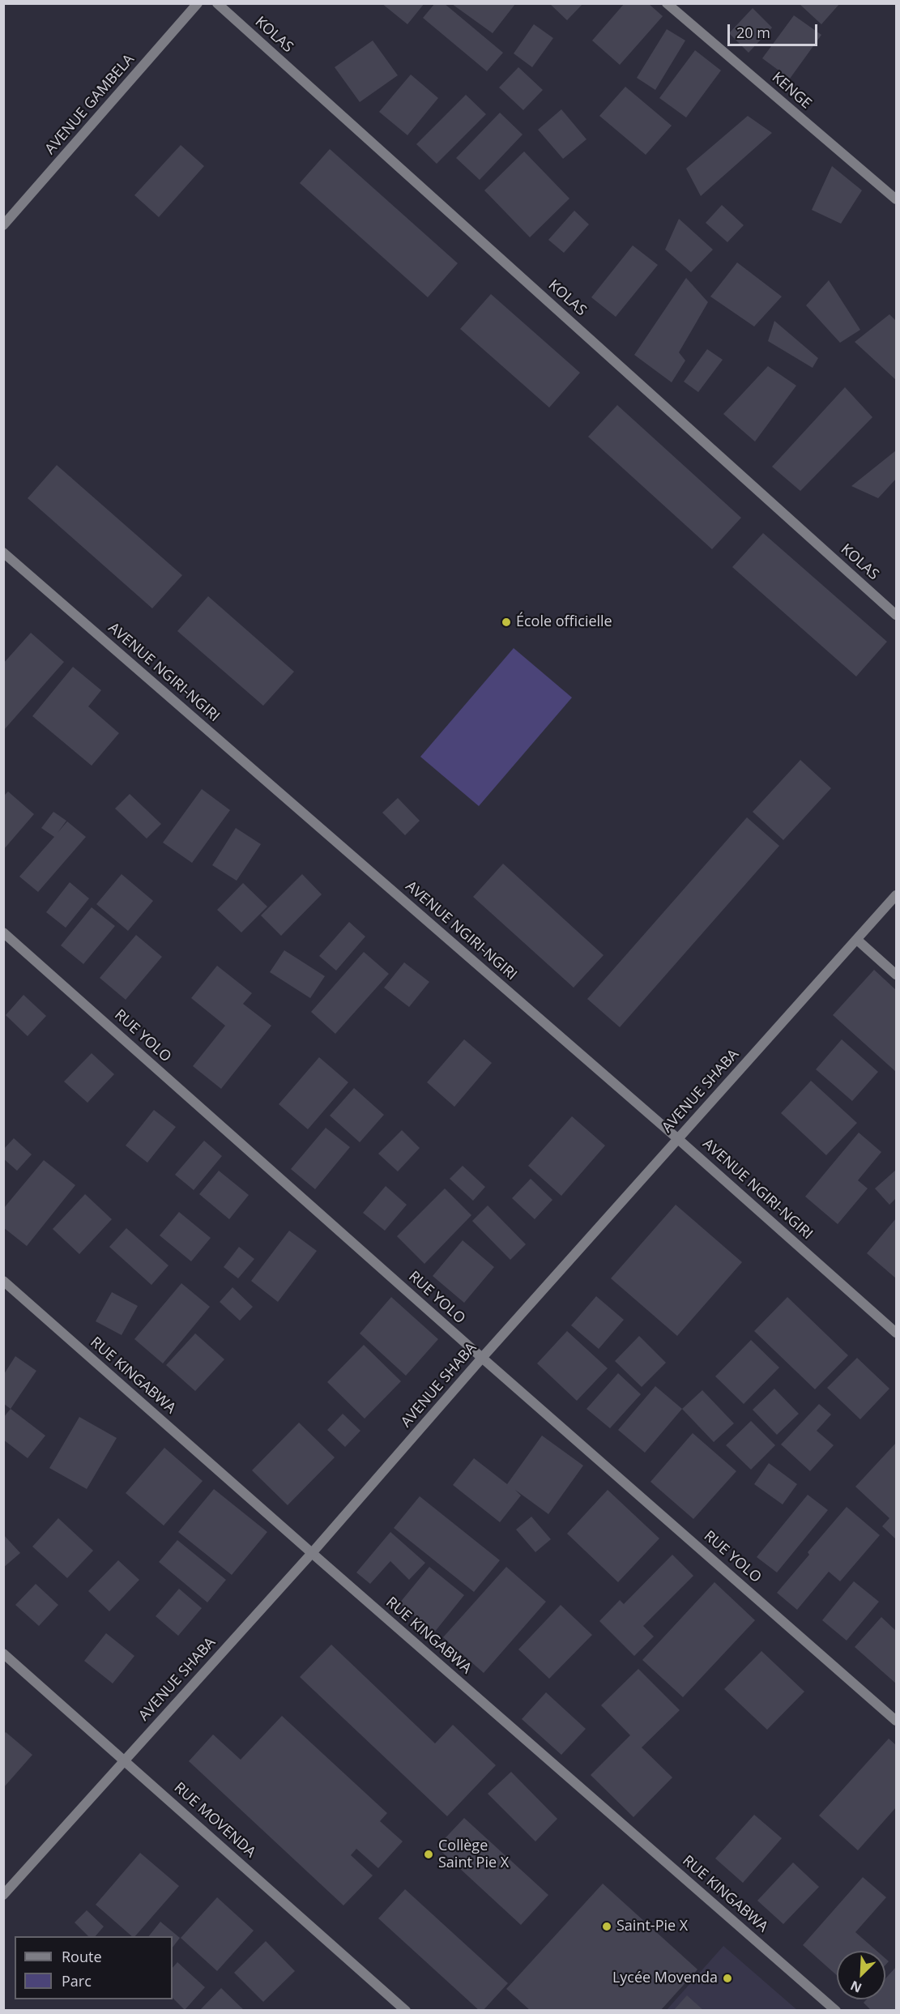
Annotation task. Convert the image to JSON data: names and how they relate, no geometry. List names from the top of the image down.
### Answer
{
  "streets": {
    "street": [
      "KOLAS",
      "KENGE",
      "AVENUE GAMBELA",
      "AVENUE NGIRI-NGIRI",
      "RUE YOLO",
      "AVENUE SHABA",
      "RUE KINGABWA",
      "RUE MOVENDA"
    ]
  },
  "crossings": [
    ["AVENUE NGIRI-NGIRI", "AVENUE SHABA"],
    ["RUE YOLO", "AVENUE SHABA"],
    ["AVENUE SHABA", "RUE KINGABWA"],
    ["AVENUE SHABA", "RUE MOVENDA"]
  ],
  "places": [
    "École officielle",
    "Collège Saint Pie X",
    "Saint-Pie X",
    "Lycée Movenda"
  ],
  "legend": ["Route", "Parc"],
  "scale_bar": "20 m",
  "north": "bottom left"
}
